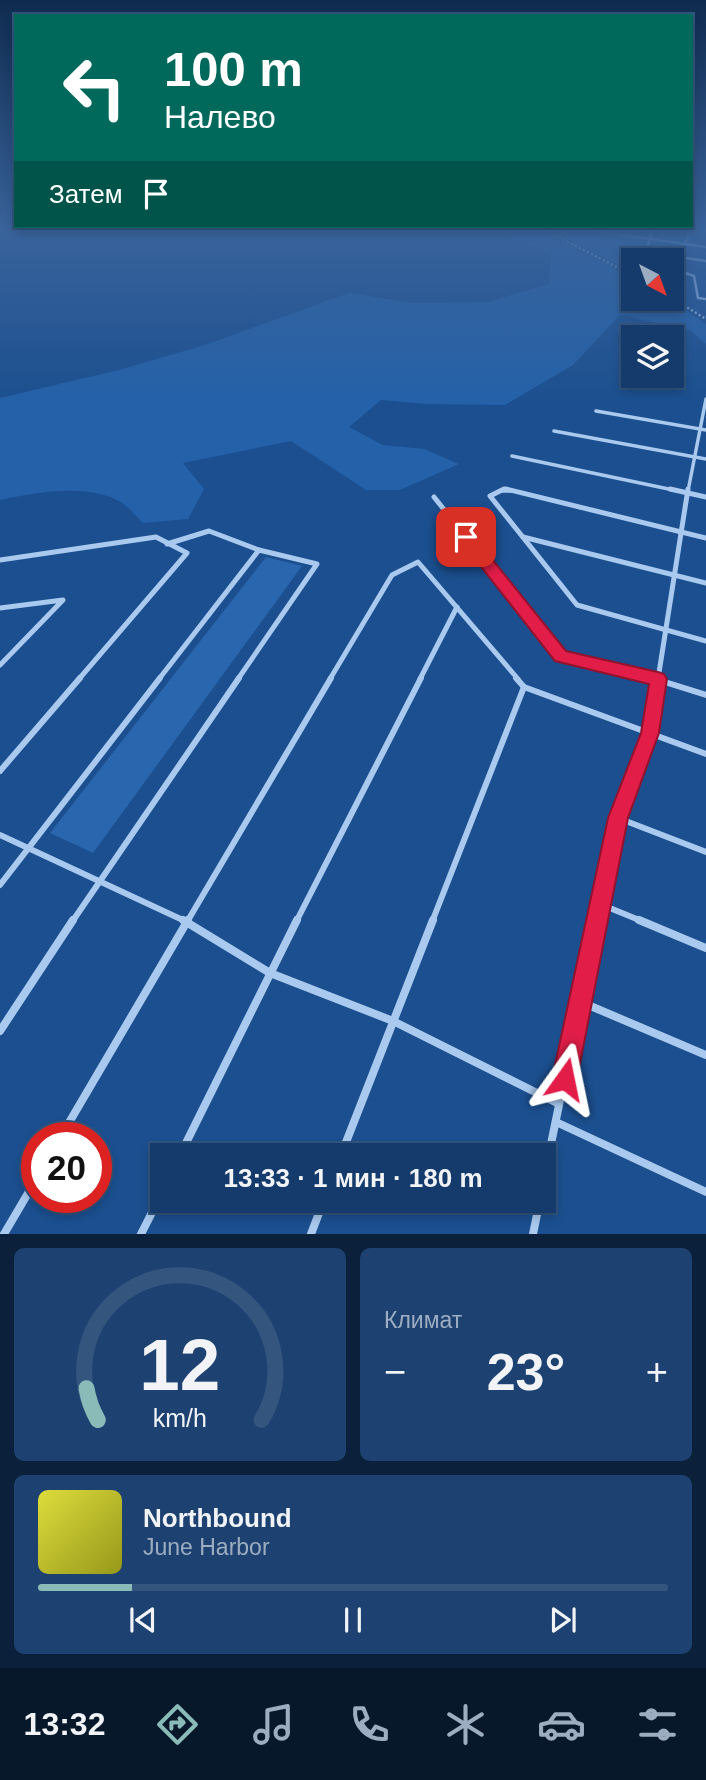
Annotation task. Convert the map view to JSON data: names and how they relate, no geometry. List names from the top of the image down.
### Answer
{
  "north": "bottom right",
  "page": {
    "turn": ["100 m", "Налево"],
    "then": "Затем",
    "limit": "20",
    "trip": "13:33 · 1 мин · 180 m",
    "tile": "Климат",
    "heat": ["−", "23°", "+"],
    "song": ["Northbound", "June Harbor"],
    "tabs": "13:32",
    "gauge": ["12", "km/h"]
  }
}
